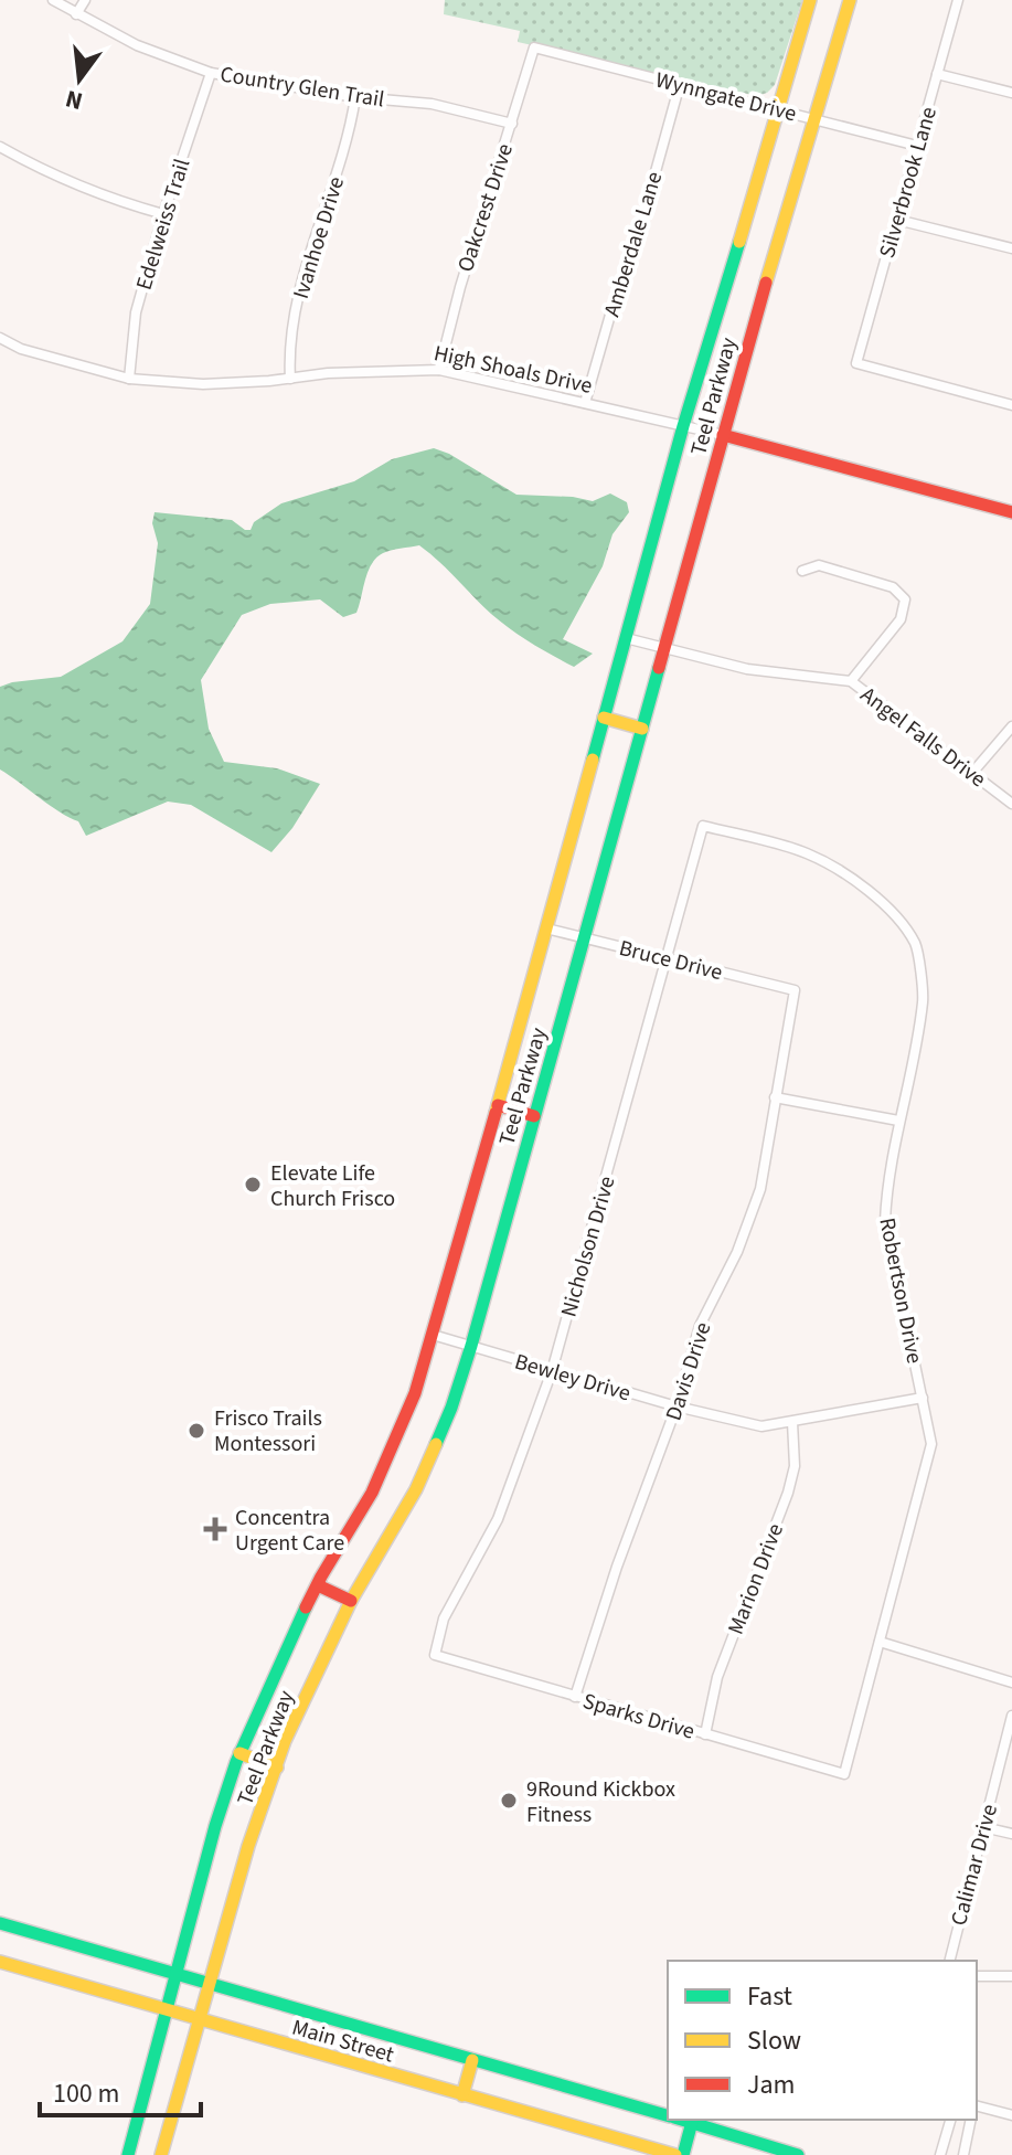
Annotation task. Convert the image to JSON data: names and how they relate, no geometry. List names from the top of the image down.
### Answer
{
  "streets": {
    "main road": ["High Shoals Drive", "Teel Parkway", "Main Street"],
    "street": [
      "Country Glen Trail",
      "Wynngate Drive",
      "Silverbrook Lane",
      "Oakcrest Drive",
      "Edelweiss Trail",
      "Ivanhoe Drive",
      "Amberdale Lane",
      "Angel Falls Drive",
      "Bruce Drive",
      "Nicholson Drive",
      "Robertson Drive",
      "Davis Drive",
      "Bewley Drive",
      "Marion Drive",
      "Sparks Drive",
      "Calimar Drive"
    ]
  },
  "crossings": [
    ["Country Glen Trail", "Oakcrest Drive"],
    ["Country Glen Trail", "Edelweiss Trail"],
    ["Country Glen Trail", "Ivanhoe Drive"],
    ["Wynngate Drive", "Silverbrook Lane"],
    ["Wynngate Drive", "Oakcrest Drive"],
    ["Wynngate Drive", "Amberdale Lane"],
    ["Wynngate Drive", "Teel Parkway"],
    ["Oakcrest Drive", "High Shoals Drive"],
    ["Edelweiss Trail", "High Shoals Drive"],
    ["Ivanhoe Drive", "High Shoals Drive"],
    ["Amberdale Lane", "High Shoals Drive"],
    ["High Shoals Drive", "Teel Parkway"],
    ["Teel Parkway", "Angel Falls Drive"],
    ["Teel Parkway", "Bruce Drive"],
    ["Teel Parkway", "Bewley Drive"],
    ["Teel Parkway", "Main Street"],
    ["Bruce Drive", "Nicholson Drive"],
    ["Bruce Drive", "Davis Drive"],
    ["Nicholson Drive", "Robertson Drive"],
    ["Nicholson Drive", "Bewley Drive"],
    ["Nicholson Drive", "Sparks Drive"],
    ["Robertson Drive", "Bewley Drive"],
    ["Robertson Drive", "Sparks Drive"],
    ["Davis Drive", "Bewley Drive"],
    ["Davis Drive", "Sparks Drive"],
    ["Bewley Drive", "Marion Drive"],
    ["Marion Drive", "Sparks Drive"]
  ],
  "places": {
    "other": ["Elevate Life Church Frisco", "Frisco Trails Montessori", "9Round Kickbox Fitness"],
    "health": ["Concentra Urgent Care"]
  },
  "legend": ["Fast", "Slow", "Jam"],
  "scale_bar": "100 m",
  "north": "bottom"
}
